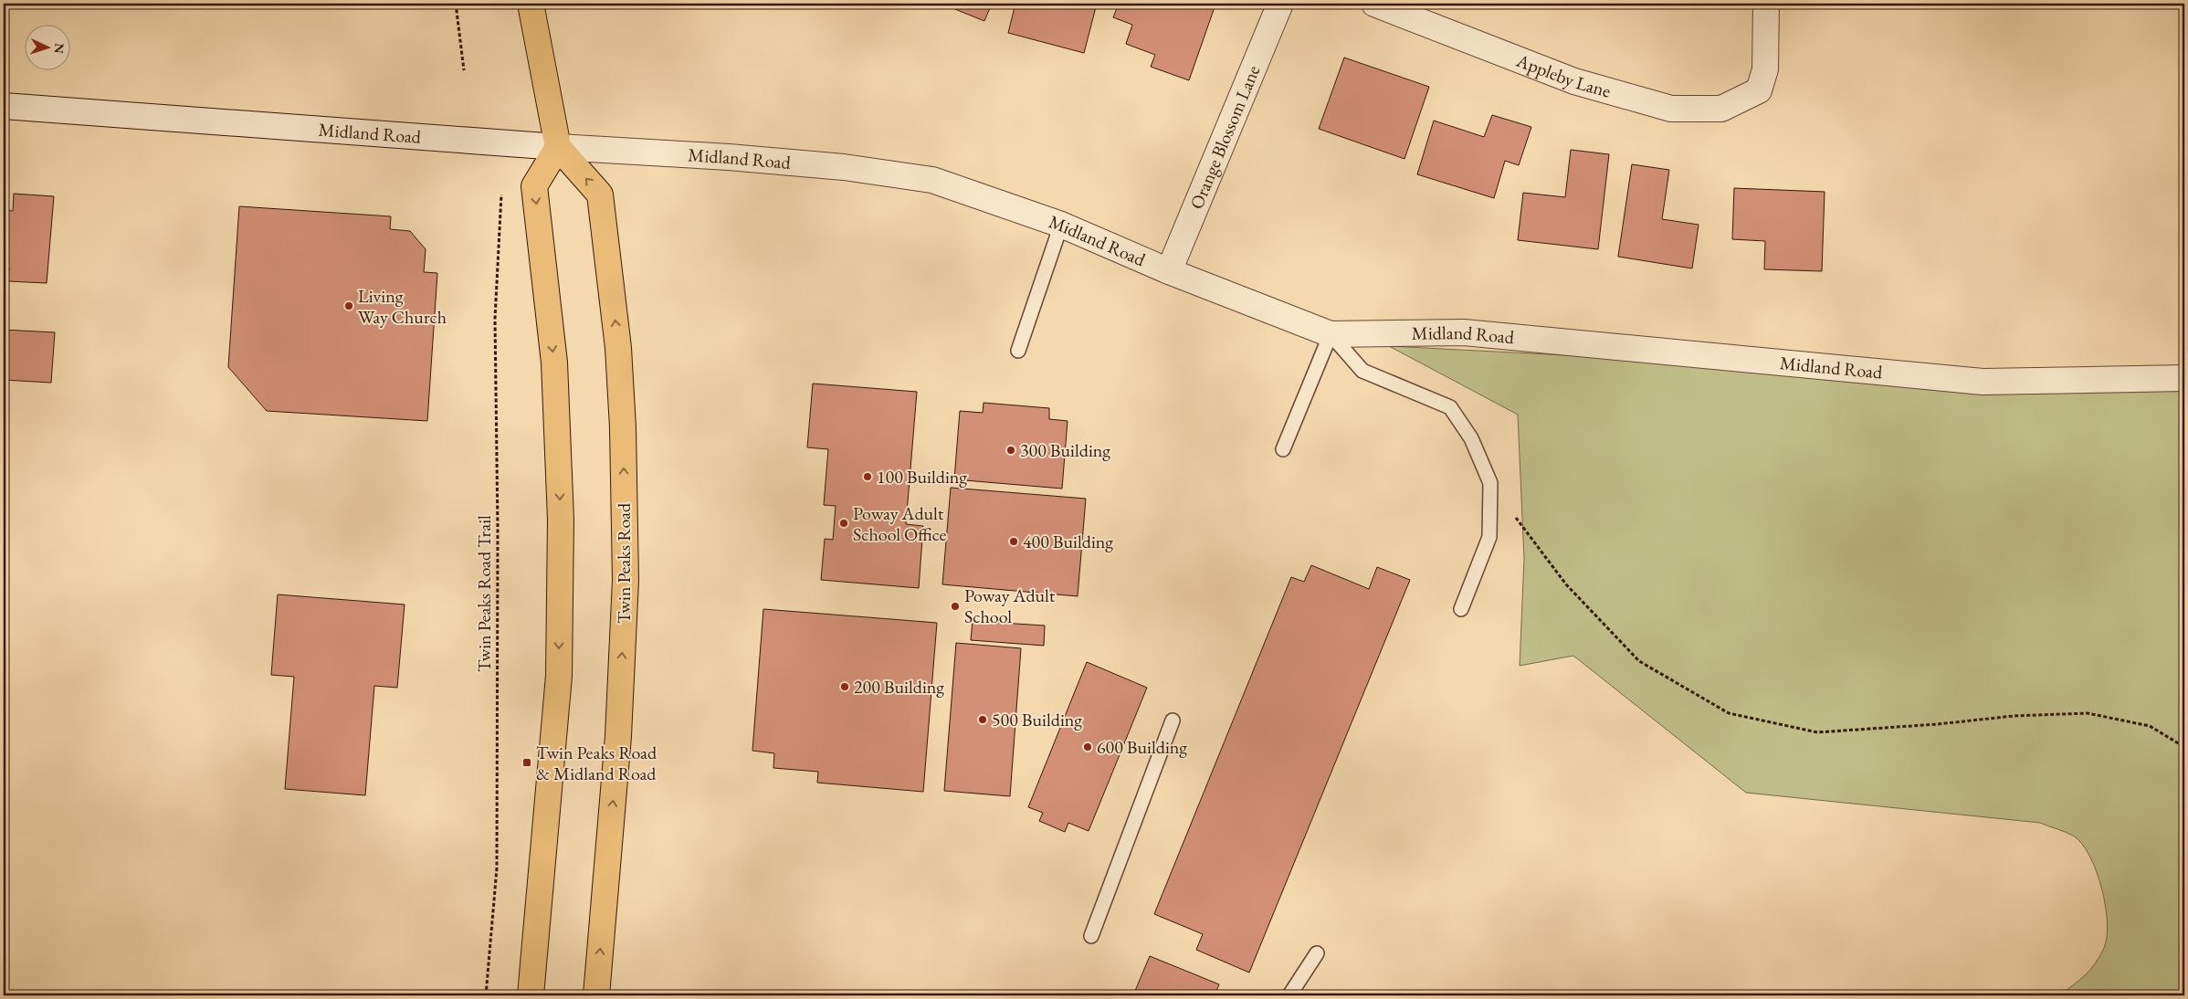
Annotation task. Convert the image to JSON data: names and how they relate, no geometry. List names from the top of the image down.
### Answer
{
  "streets": {
    "main road": ["Twin Peaks Road"],
    "street": ["Appleby Lane", "Midland Road", "Orange Blossom Lane"],
    "path": ["Twin Peaks Road Trail"]
  },
  "crossings": [
    ["Midland Road", "Orange Blossom Lane"],
    ["Midland Road", "Twin Peaks Road"]
  ],
  "places": {
    "other": [
      "Living Way Church",
      "300 Building",
      "100 Building",
      "Poway Adult School Office",
      "400 Building",
      "Poway Adult School",
      "200 Building",
      "500 Building",
      "600 Building"
    ],
    "transit": ["Twin Peaks Road & Midland Road"]
  },
  "north": "right"
}
